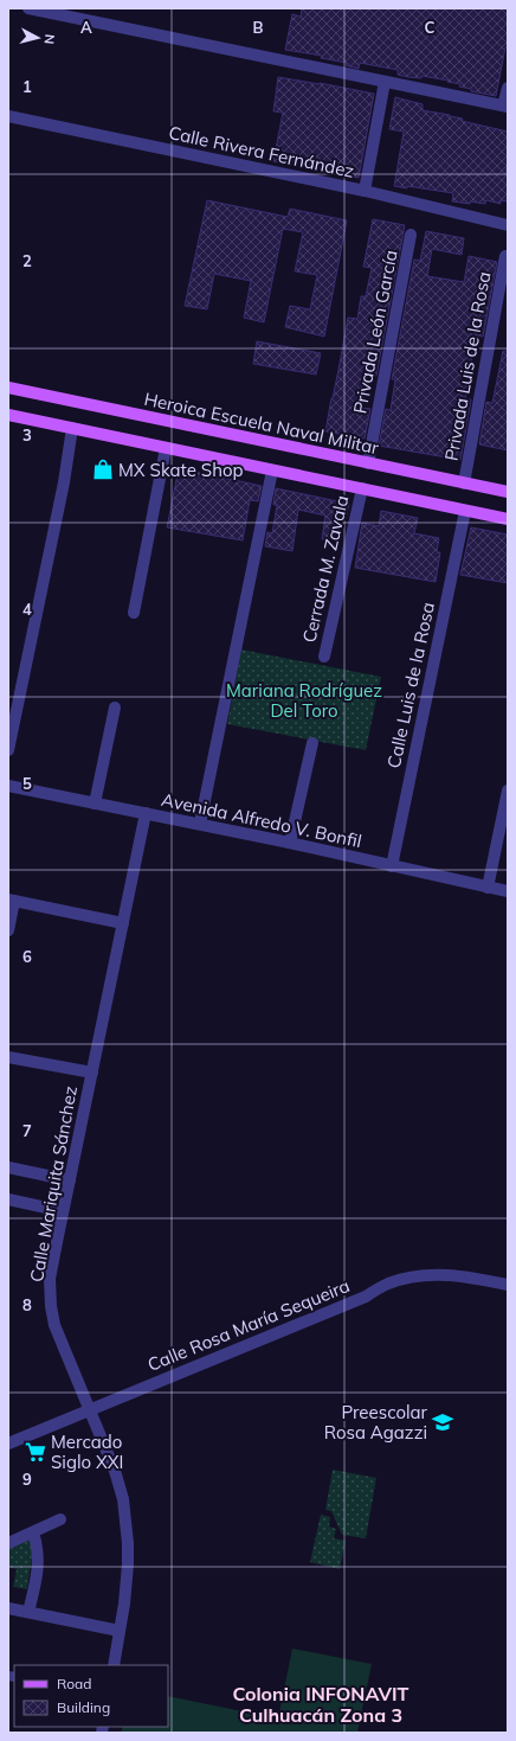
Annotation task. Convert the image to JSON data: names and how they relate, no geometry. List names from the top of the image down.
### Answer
{
  "streets": {
    "main road": ["Heroica Escuela Naval Militar"],
    "street": [
      "Calle Rivera Fernández",
      "Privada León García",
      "Privada Luis de la Rosa",
      "Cerrada M. Zavala",
      "Calle Luis de la Rosa",
      "Avenida Alfredo V. Bonfil",
      "Calle Mariquita Sánchez",
      "Calle Rosa María Sequeira"
    ]
  },
  "crossings": [
    ["Privada León García", "Heroica Escuela Naval Militar"],
    ["Privada Luis de la Rosa", "Heroica Escuela Naval Militar"],
    ["Calle Luis de la Rosa", "Avenida Alfredo V. Bonfil"],
    ["Avenida Alfredo V. Bonfil", "Calle Mariquita Sánchez"],
    ["Calle Mariquita Sánchez", "Calle Rosa María Sequeira"]
  ],
  "districts": ["Colonia INFONAVIT Culhuacán Zona 3"],
  "parks": ["Mariana Rodríguez Del Toro"],
  "places": {
    "shop": ["MX Skate Shop"],
    "school or university": ["Preescolar Rosa Agazzi"],
    "supermarket": ["Mercado Siglo XXI"]
  },
  "legend": ["Road", "Building"],
  "north": "right",
  "grid": {
    "columns": ["A", "B", "C"],
    "rows": [
      "1",
      "2",
      "3",
      "4",
      "5",
      "6",
      "7",
      "8",
      "9"
    ]
  }
}
